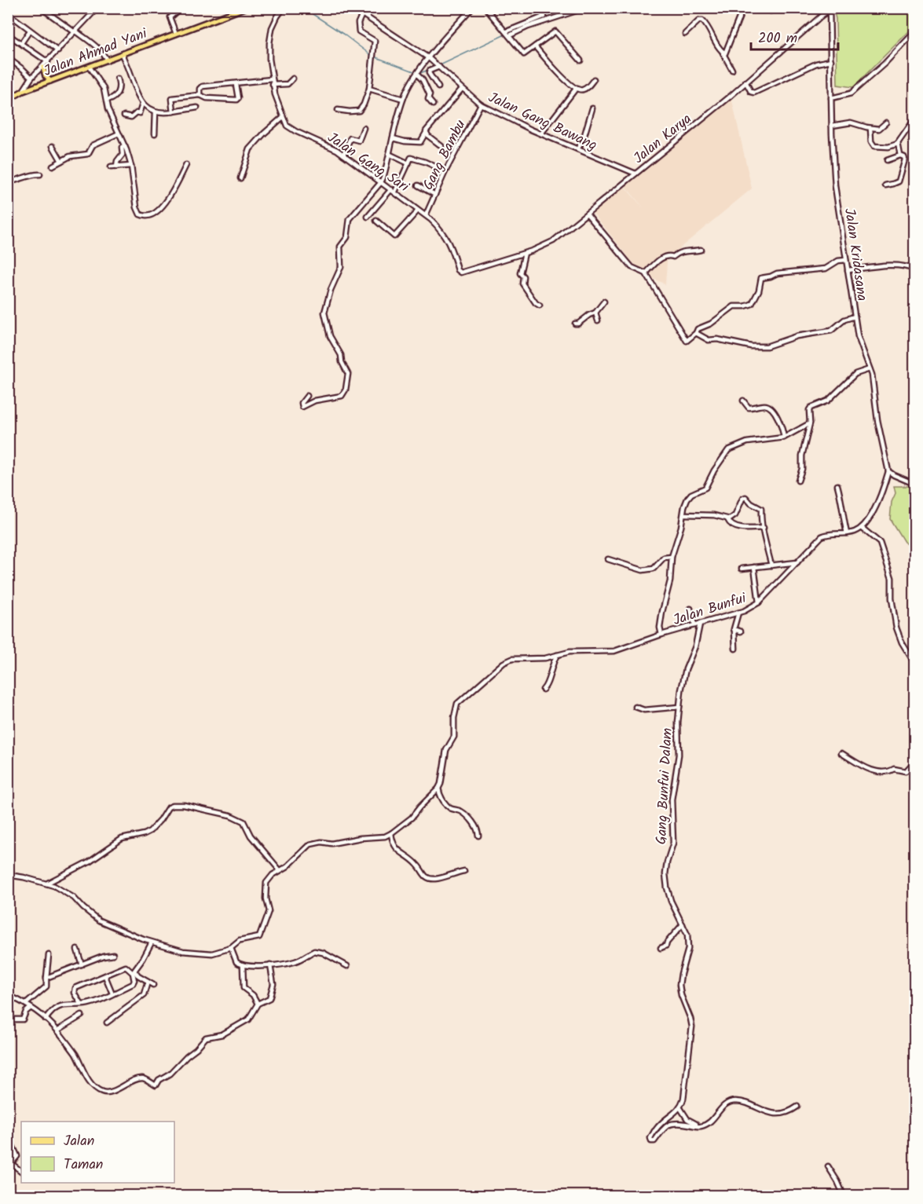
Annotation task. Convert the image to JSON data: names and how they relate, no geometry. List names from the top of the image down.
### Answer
{
  "streets": {
    "main road": ["Jalan Ahmad Yani"],
    "street": [
      "Jalan Gang Bawang",
      "Jalan Karya",
      "Gang Bambu",
      "Jalan Gang Sari",
      "Jalan Kridasana",
      "Jalan Bunfui",
      "Gang Bunfui Dalam"
    ]
  },
  "crossings": [
    ["Jalan Gang Bawang", "Jalan Karya"],
    ["Jalan Gang Bawang", "Gang Bambu"],
    ["Jalan Karya", "Jalan Gang Sari"],
    ["Jalan Karya", "Jalan Kridasana"],
    ["Gang Bambu", "Jalan Gang Sari"],
    ["Jalan Bunfui", "Gang Bunfui Dalam"]
  ],
  "legend": ["Jalan", "Taman"],
  "scale_bar": "200 m"
}
